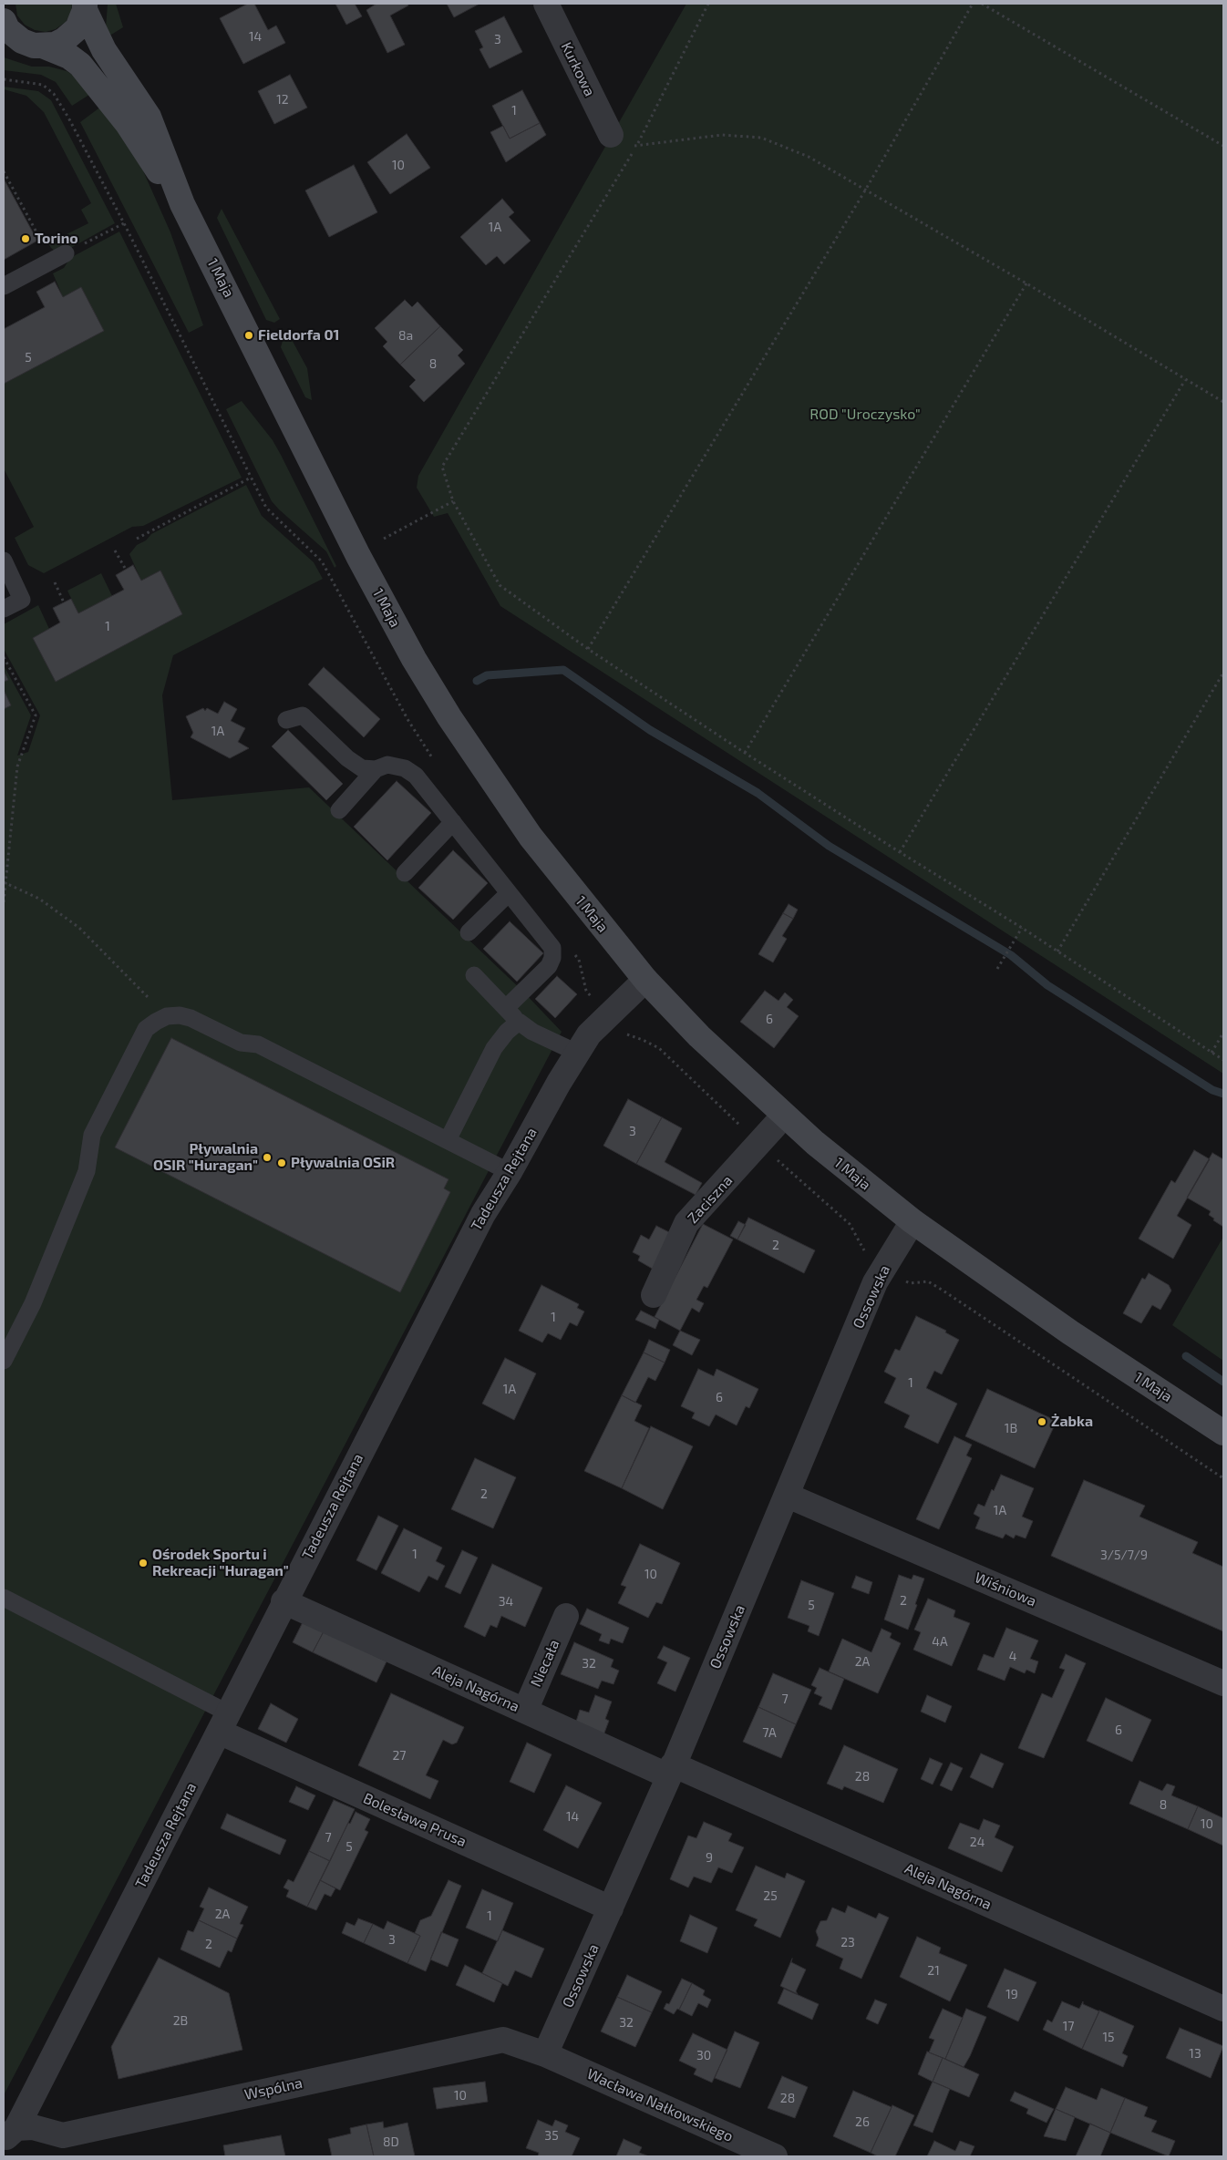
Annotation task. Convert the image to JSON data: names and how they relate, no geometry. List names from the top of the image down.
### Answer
{
  "streets": {
    "main road": ["1 Maja"],
    "street": [
      "Kurkowa",
      "Tadeusza Rejtana",
      "Zaciszna",
      "Ossowska",
      "Wiśniowa",
      "Niecała",
      "Aleja Nagórna",
      "Bolesława Prusa",
      "Wspólna",
      "Wacława Nałkowskiego"
    ]
  },
  "crossings": [
    ["1 Maja", "Tadeusza Rejtana"],
    ["1 Maja", "Zaciszna"],
    ["1 Maja", "Ossowska"],
    ["Tadeusza Rejtana", "Aleja Nagórna"],
    ["Tadeusza Rejtana", "Bolesława Prusa"],
    ["Tadeusza Rejtana", "Wspólna"],
    ["Ossowska", "Wiśniowa"],
    ["Ossowska", "Aleja Nagórna"],
    ["Ossowska", "Bolesława Prusa"],
    ["Ossowska", "Wspólna"],
    ["Ossowska", "Wacława Nałkowskiego"],
    ["Niecała", "Aleja Nagórna"],
    ["Wspólna", "Wacława Nałkowskiego"]
  ],
  "parks": ["ROD \"Uroczysko\""],
  "places": [
    "Torino",
    "Fieldorfa 01",
    "Pływalnia OSIR \"Huragan\"",
    "Pływalnia OSiR",
    "Żabka",
    "Ośrodek Sportu i Rekreacji \"Huragan\""
  ],
  "house_numbers": [
    "14",
    "3",
    "12",
    "1",
    "10",
    "1A",
    "8a",
    "5",
    "8",
    "1",
    "1A",
    "6",
    "3",
    "2",
    "1",
    "1",
    "1A",
    "6",
    "1B",
    "2",
    "1A",
    "1",
    "3/5/7/9",
    "10",
    "2",
    "34",
    "5",
    "4A",
    "4",
    "2A",
    "32",
    "7",
    "6",
    "7A",
    "27",
    "28",
    "8",
    "14",
    "10",
    "7",
    "24",
    "5",
    "9",
    "25",
    "2A",
    "1",
    "3",
    "23",
    "2",
    "21",
    "19",
    "2B",
    "32",
    "17",
    "15",
    "13",
    "30",
    "10",
    "28",
    "26",
    "35",
    "8D"
  ]
}
